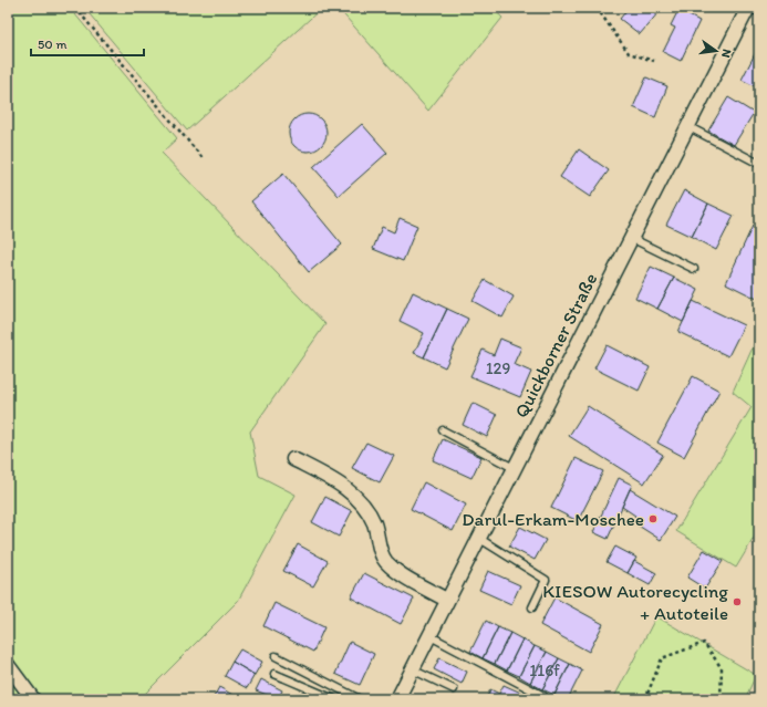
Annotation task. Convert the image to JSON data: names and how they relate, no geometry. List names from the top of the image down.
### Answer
{
  "streets": {
    "street": ["Quickborner Straße"]
  },
  "places": ["Darul-Erkam-Moschee", "KIESOW Autorecycling + Autoteile"],
  "house_numbers": ["129", "116f"],
  "scale_bar": "50 m",
  "north": "right"
}
